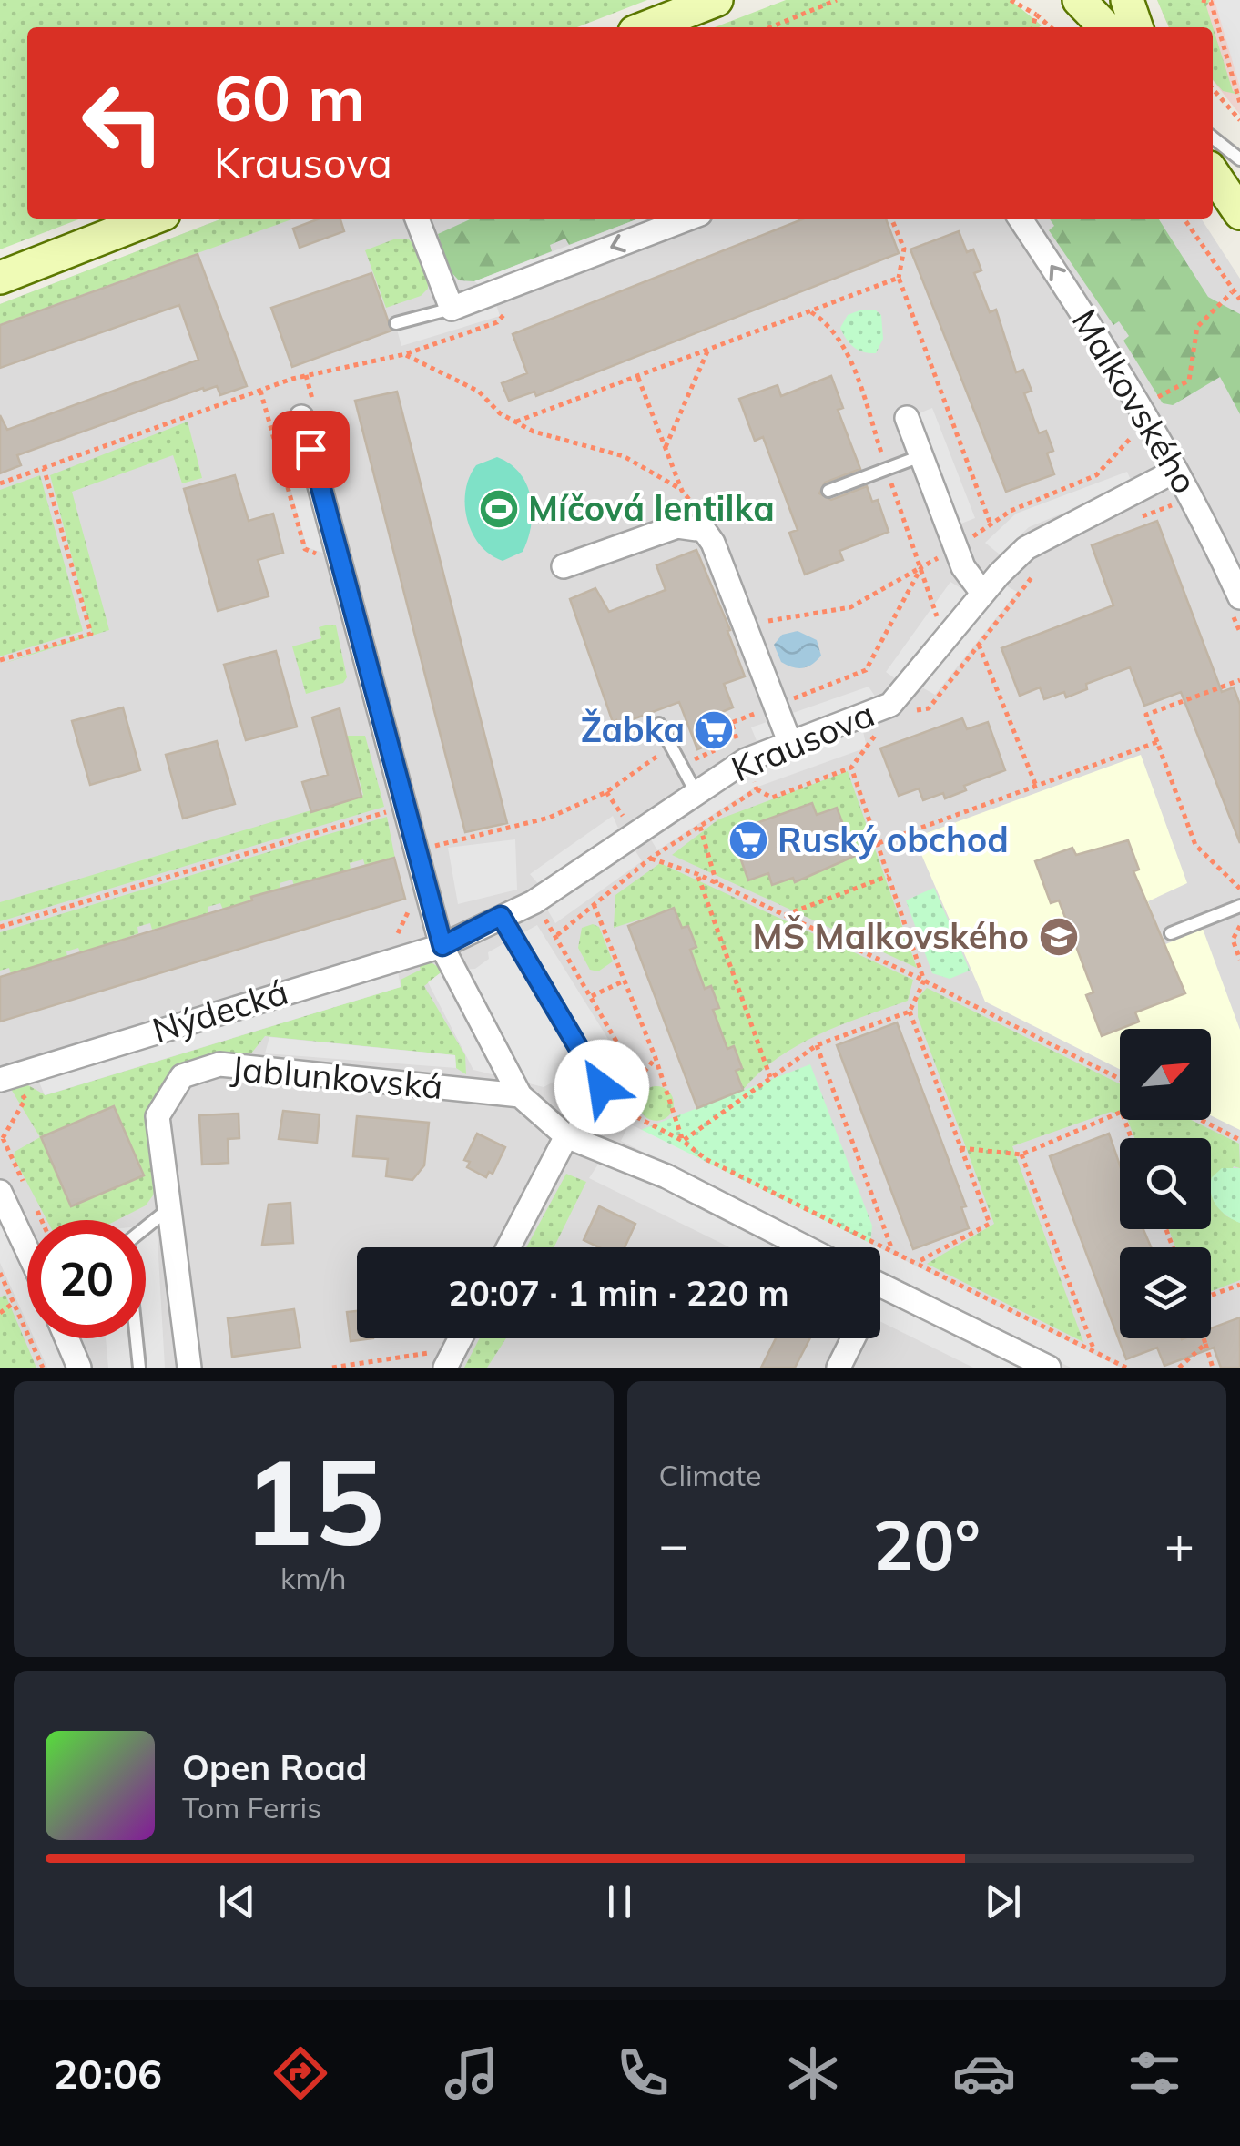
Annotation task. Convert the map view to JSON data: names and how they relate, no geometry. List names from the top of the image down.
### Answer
{
  "streets": {
    "street": [
      "Malkovského",
      "Krausova",
      "Nýdecká",
      "Jablunkovská"
    ]
  },
  "crossings": [
    ["Malkovského", "Krausova"],
    ["Krausova", "Nýdecká"]
  ],
  "one_way": ["Malkovského"],
  "places": {
    "sports": ["Míčová lentilka"],
    "supermarket": ["Žabka", "Ruský obchod"],
    "school or university": ["MŠ Malkovského"]
  },
  "north": "top right",
  "page": {
    "turn": ["60 m", "Krausova"],
    "limit": "20",
    "trip": "20:07 · 1 min · 220 m",
    "tile": [
      ["15", "km/h"],
      "Climate"
    ],
    "heat": ["−", "20°", "+"],
    "song": ["Open Road", "Tom Ferris"],
    "tabs": "20:06"
  }
}
